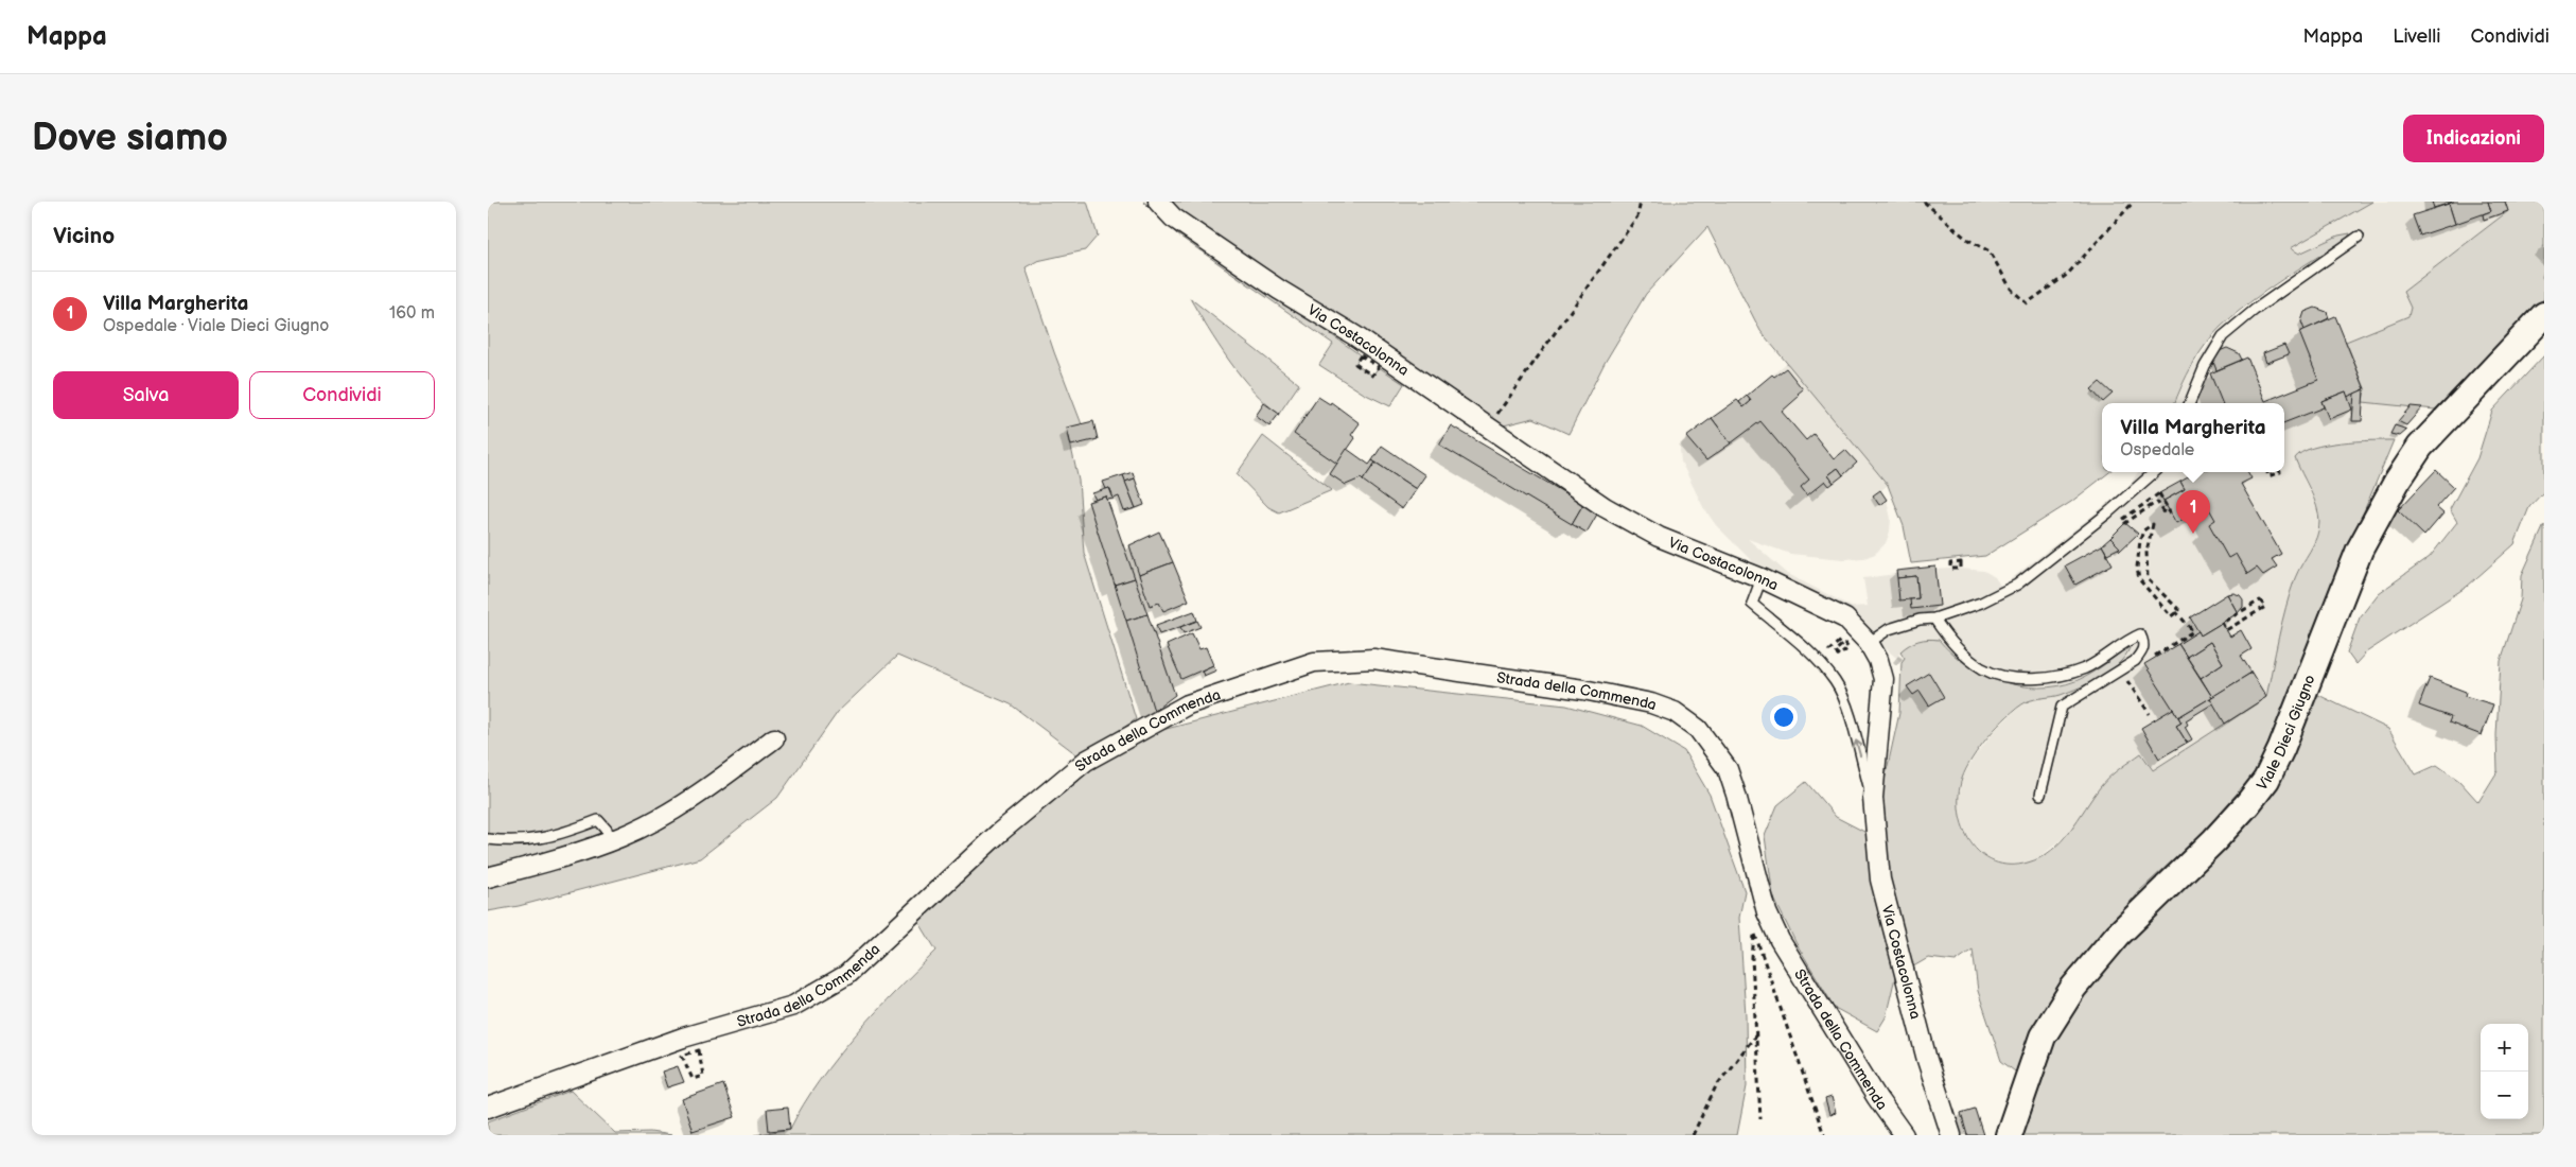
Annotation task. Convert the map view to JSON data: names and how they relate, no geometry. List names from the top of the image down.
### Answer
{
  "streets": {
    "main road": ["Viale Dieci Giugno"],
    "street": ["Via Costacolonna", "Strada della Commenda"]
  },
  "page": {
    "header": "Mappa",
    "nav": ["Mappa", "Livelli", "Condividi"],
    "buttons": [
      "Indicazioni",
      ["Salva", "Condividi"]
    ],
    "title": "Dove siamo",
    "heading": "Vicino",
    "list": [
      {
        "mark": "1",
        "name": "Villa Margherita",
        "note": "Ospedale · Viale Dieci Giugno",
        "value": "160 m"
      }
    ],
    "popup": ["Villa Margherita", "Ospedale"],
    "pins": "1",
    "map_buttons": ["+", "−"]
  }
}
